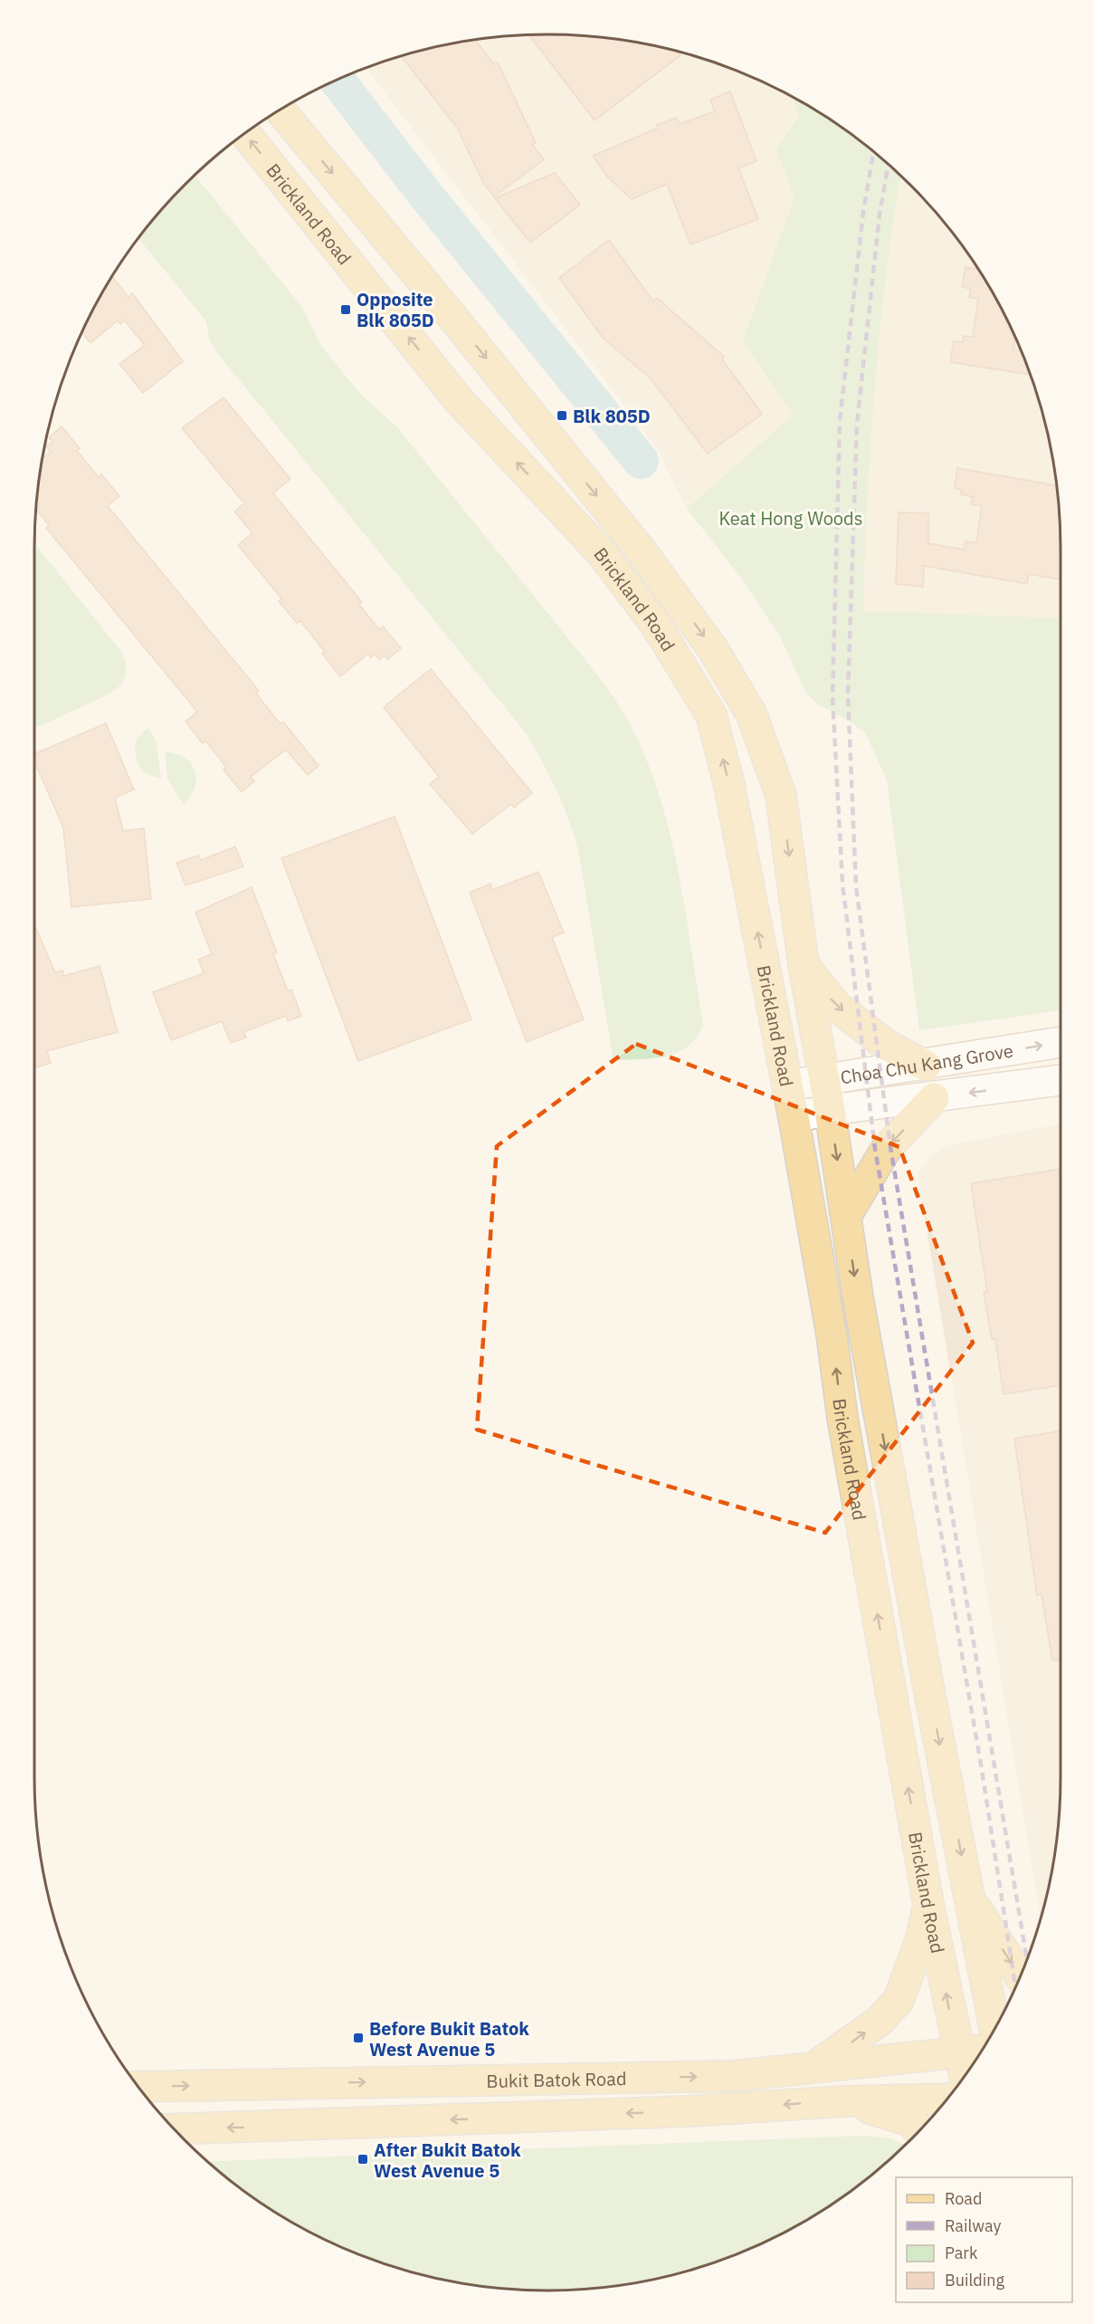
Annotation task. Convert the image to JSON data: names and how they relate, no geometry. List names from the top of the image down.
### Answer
{
  "streets": {
    "main road": ["Brickland Road", "Bukit Batok Road"],
    "street": ["Choa Chu Kang Grove"]
  },
  "crossings": [
    ["Brickland Road", "Choa Chu Kang Grove"],
    ["Brickland Road", "Bukit Batok Road"]
  ],
  "parks": ["Keat Hong Woods"],
  "places": {
    "transit": [
      "Opposite Blk 805D",
      "Blk 805D",
      "Before Bukit Batok West Avenue 5",
      "After Bukit Batok West Avenue 5"
    ]
  },
  "legend": [
    "Road",
    "Railway",
    "Park",
    "Building"
  ]
}
